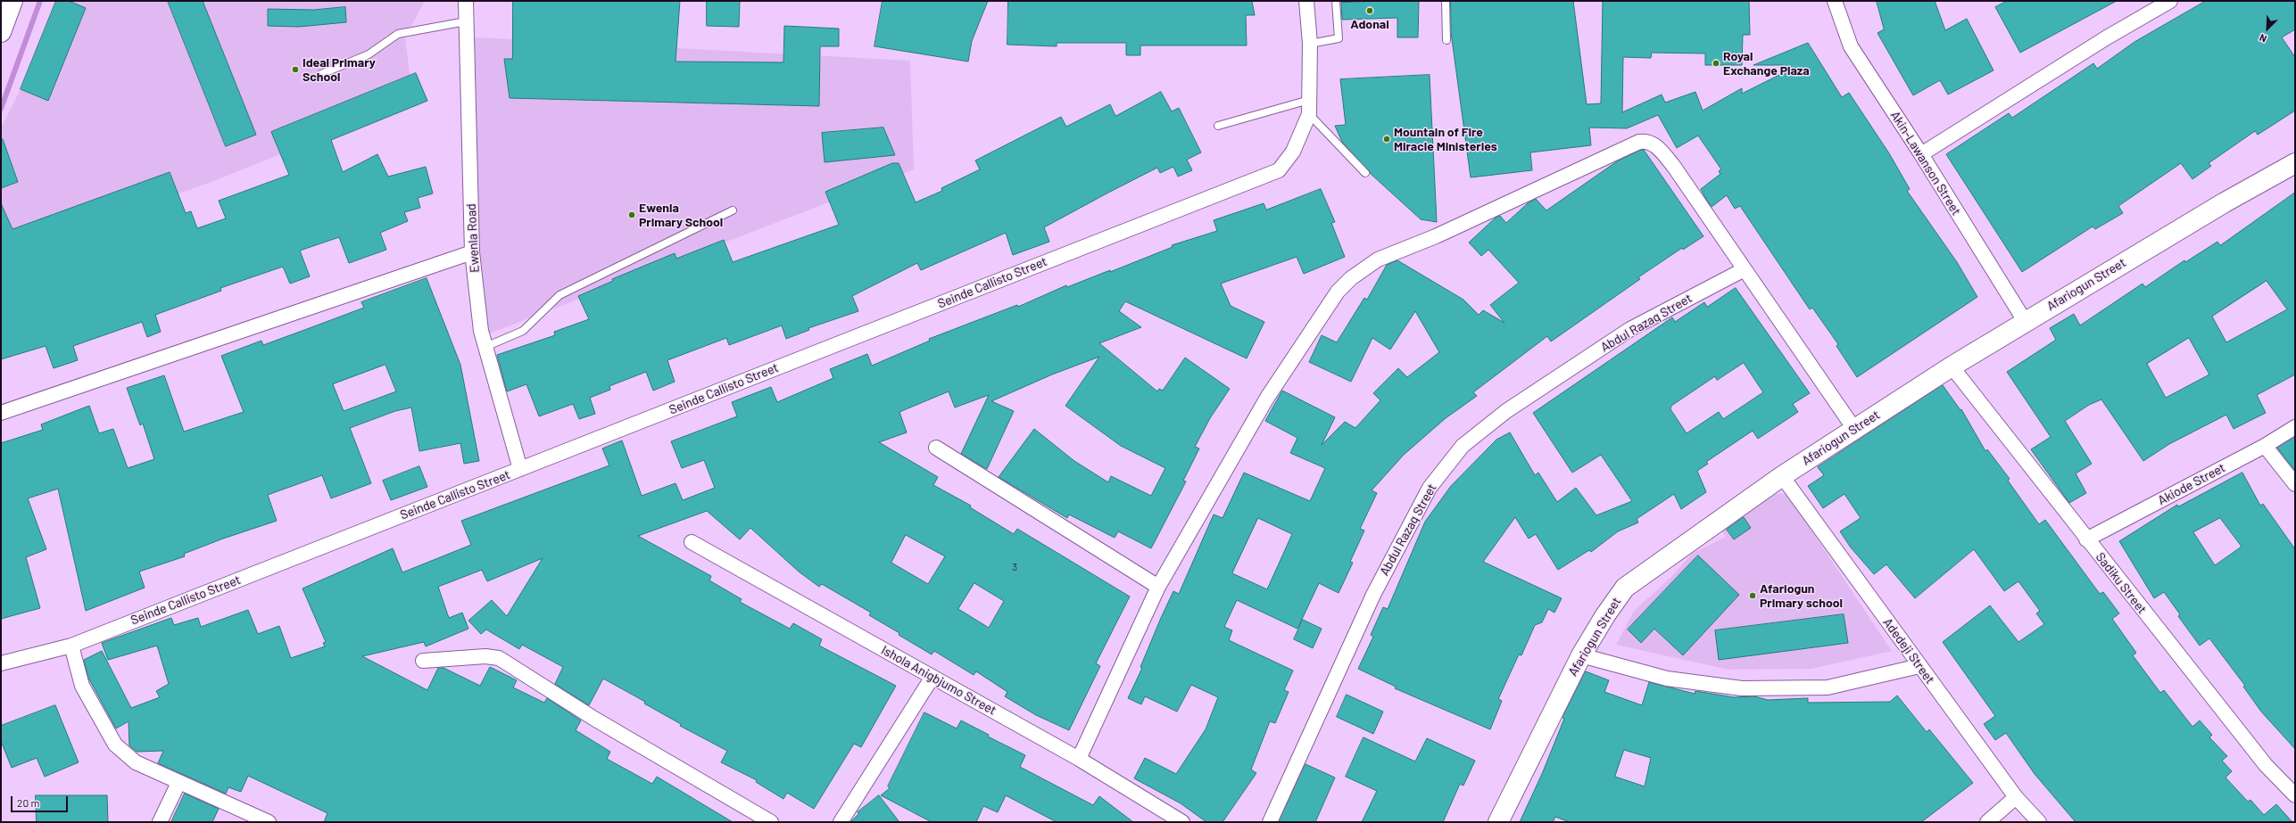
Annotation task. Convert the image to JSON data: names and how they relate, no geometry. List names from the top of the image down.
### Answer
{
  "streets": {
    "street": [
      "Akin-Lawanson Street",
      "Ewenla Road",
      "Seinde Callisto Street",
      "Afariogun Street",
      "Abdul Razaq Street",
      "Akiode Street",
      "Sadiku Street",
      "Adedeji Street",
      "Ishola Anigbjumo Street"
    ]
  },
  "crossings": [
    ["Akin-Lawanson Street", "Afariogun Street"],
    ["Ewenla Road", "Seinde Callisto Street"],
    ["Afariogun Street", "Sadiku Street"],
    ["Afariogun Street", "Adedeji Street"],
    ["Akiode Street", "Sadiku Street"]
  ],
  "places": [
    "Adonai",
    "Royal Exchange Plaza",
    "Ideal Primary School",
    "Mountain of Fire Miracle Ministeries",
    "Ewenla Primary School",
    "Afariogun Primary school"
  ],
  "house_numbers": ["3"],
  "scale_bar": "20 m",
  "north": "bottom left"
}
